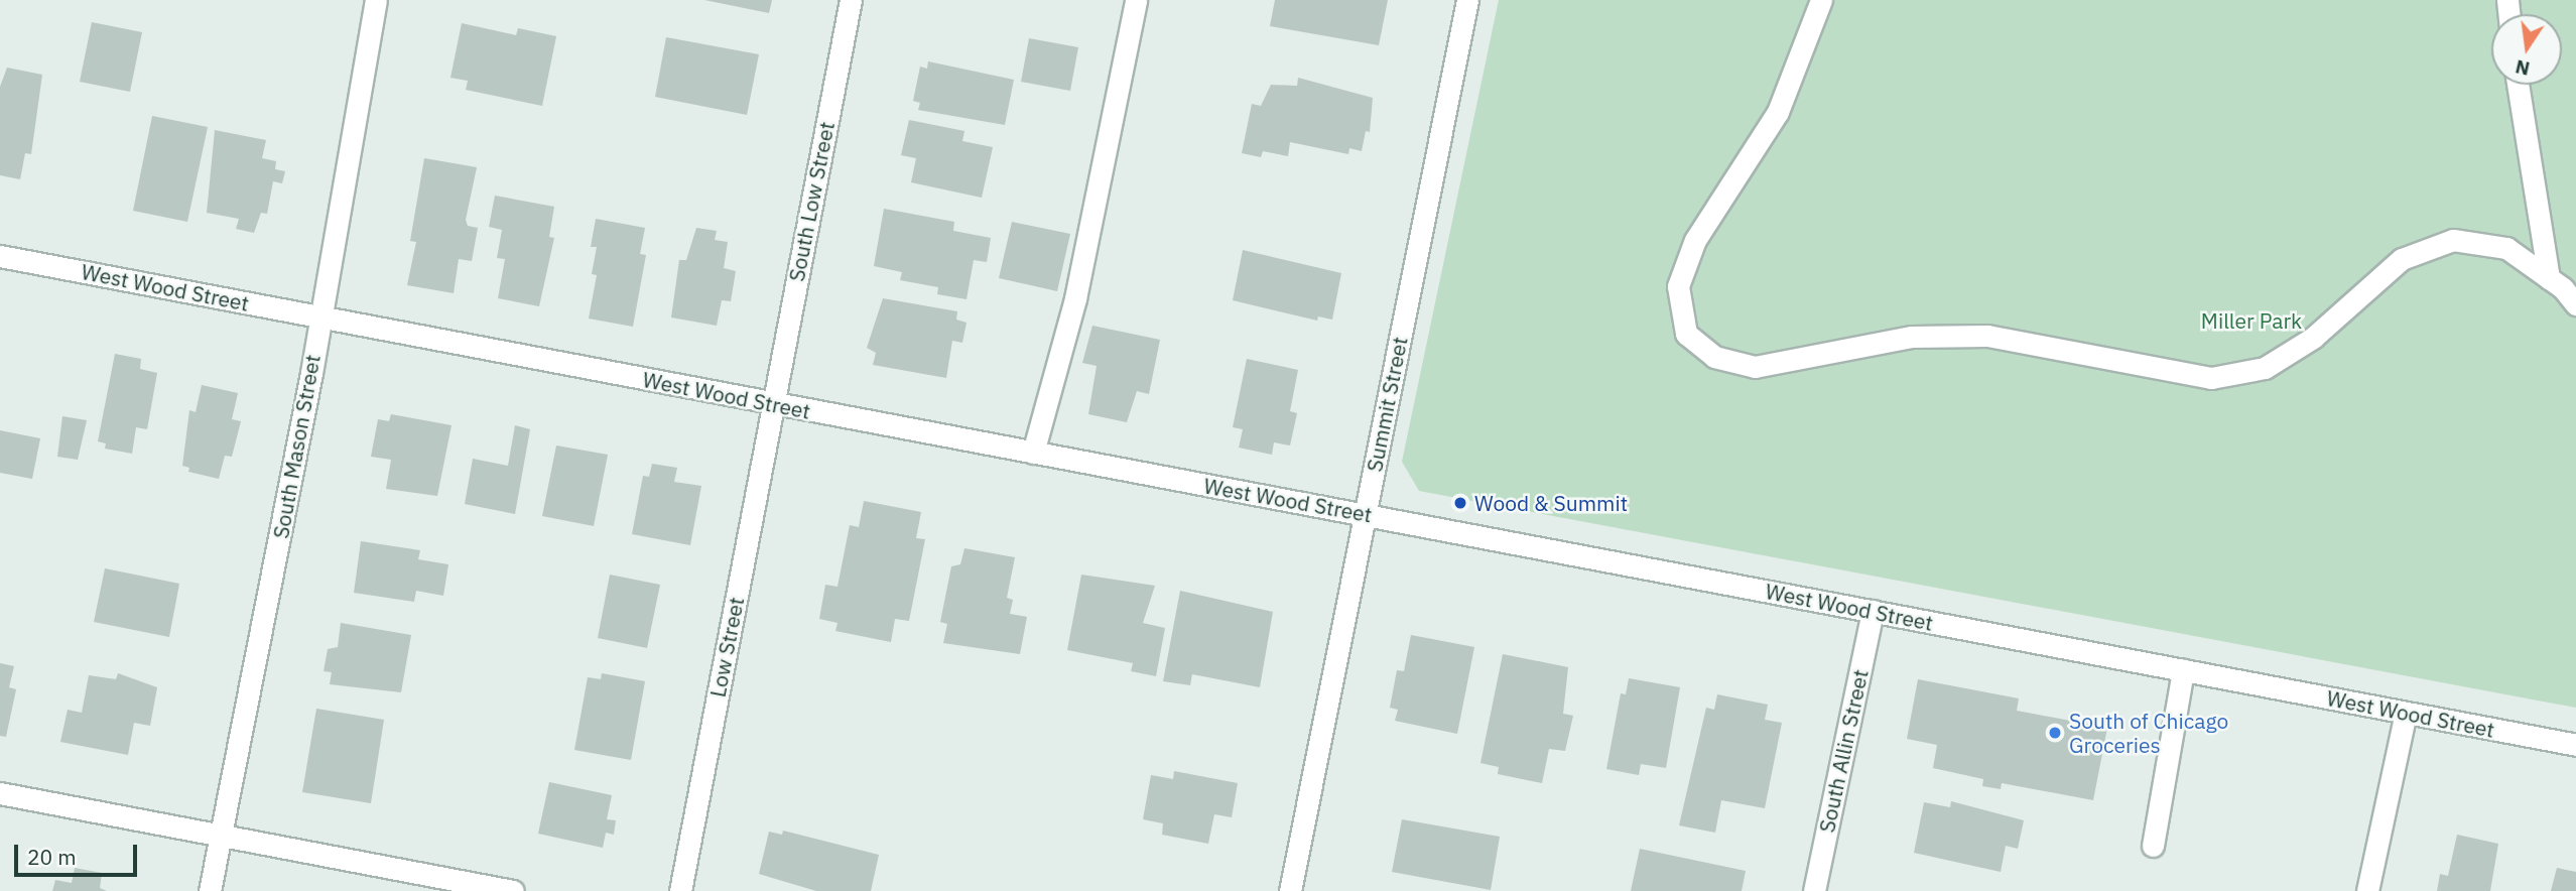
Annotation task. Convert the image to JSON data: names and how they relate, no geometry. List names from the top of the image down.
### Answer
{
  "streets": {
    "street": [
      "South Low Street",
      "West Wood Street",
      "Summit Street",
      "South Mason Street",
      "Low Street",
      "South Allin Street"
    ]
  },
  "crossings": [
    ["South Low Street", "West Wood Street"],
    ["South Low Street", "Low Street"],
    ["West Wood Street", "Summit Street"],
    ["West Wood Street", "South Mason Street"],
    ["West Wood Street", "Low Street"],
    ["West Wood Street", "South Allin Street"]
  ],
  "parks": ["Miller Park"],
  "places": ["Wood & Summit", "South of Chicago Groceries"],
  "scale_bar": "20 m",
  "north": "bottom"
}
